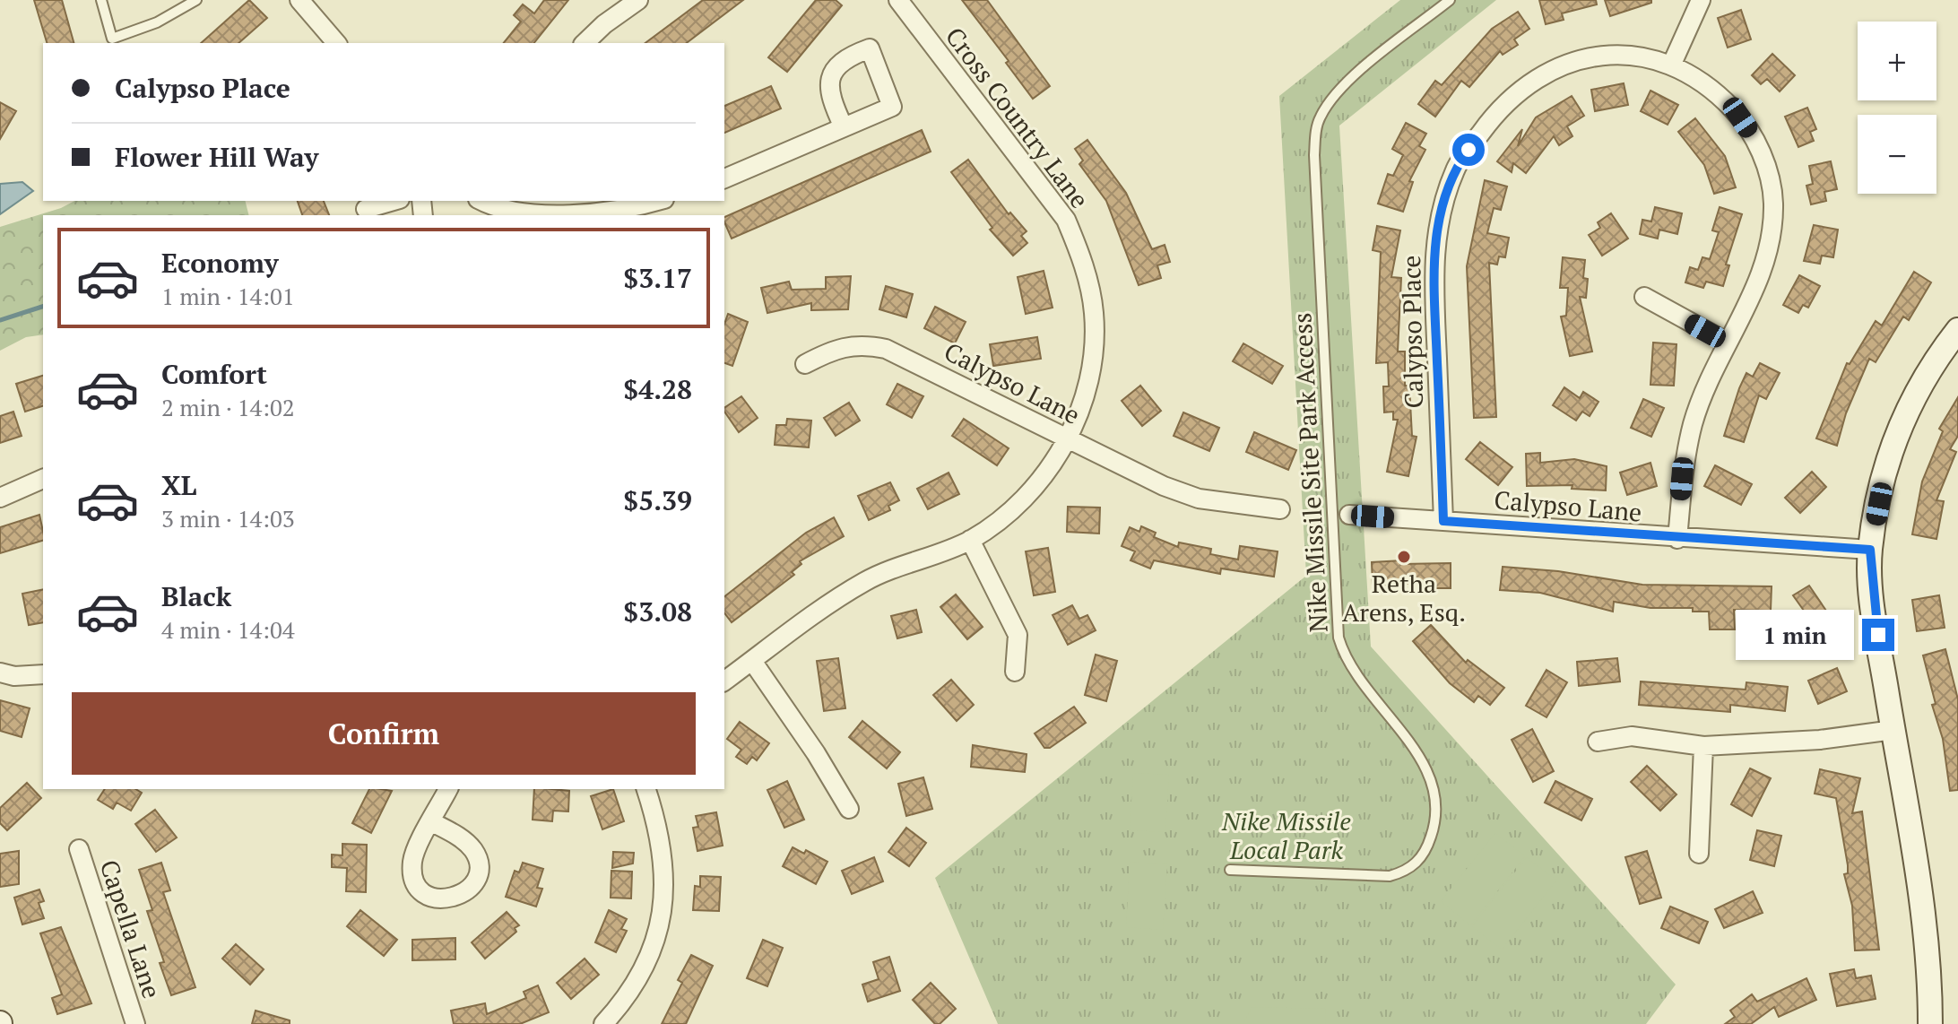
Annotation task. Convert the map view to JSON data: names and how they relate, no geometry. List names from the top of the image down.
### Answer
{
  "streets": {
    "street": [
      "Cross Country Lane",
      "Calypso Place",
      "Calypso Lane",
      "Capella Lane"
    ],
    "lane": ["Nike Missile Site Park Access"]
  },
  "crossings": [
    ["Cross Country Lane", "Calypso Lane"],
    ["Calypso Place", "Calypso Lane"]
  ],
  "parks": ["Nike Missile Local Park"],
  "places": ["Retha Arens, Esq."],
  "page": {
    "map_buttons": ["+", "−"],
    "banner": ["Calypso Place", "Flower Hill Way"],
    "list": [
      {
        "name": "Economy",
        "note": "1 min · 14:01",
        "value": "$3.17"
      },
      {
        "name": "Comfort",
        "note": "2 min · 14:02",
        "value": "$4.28"
      },
      {
        "name": "XL",
        "note": "3 min · 14:03",
        "value": "$5.39"
      },
      {
        "name": "Black",
        "note": "4 min · 14:04",
        "value": "$3.08"
      }
    ],
    "bubble": "1 min",
    "buttons": "Confirm"
  }
}
